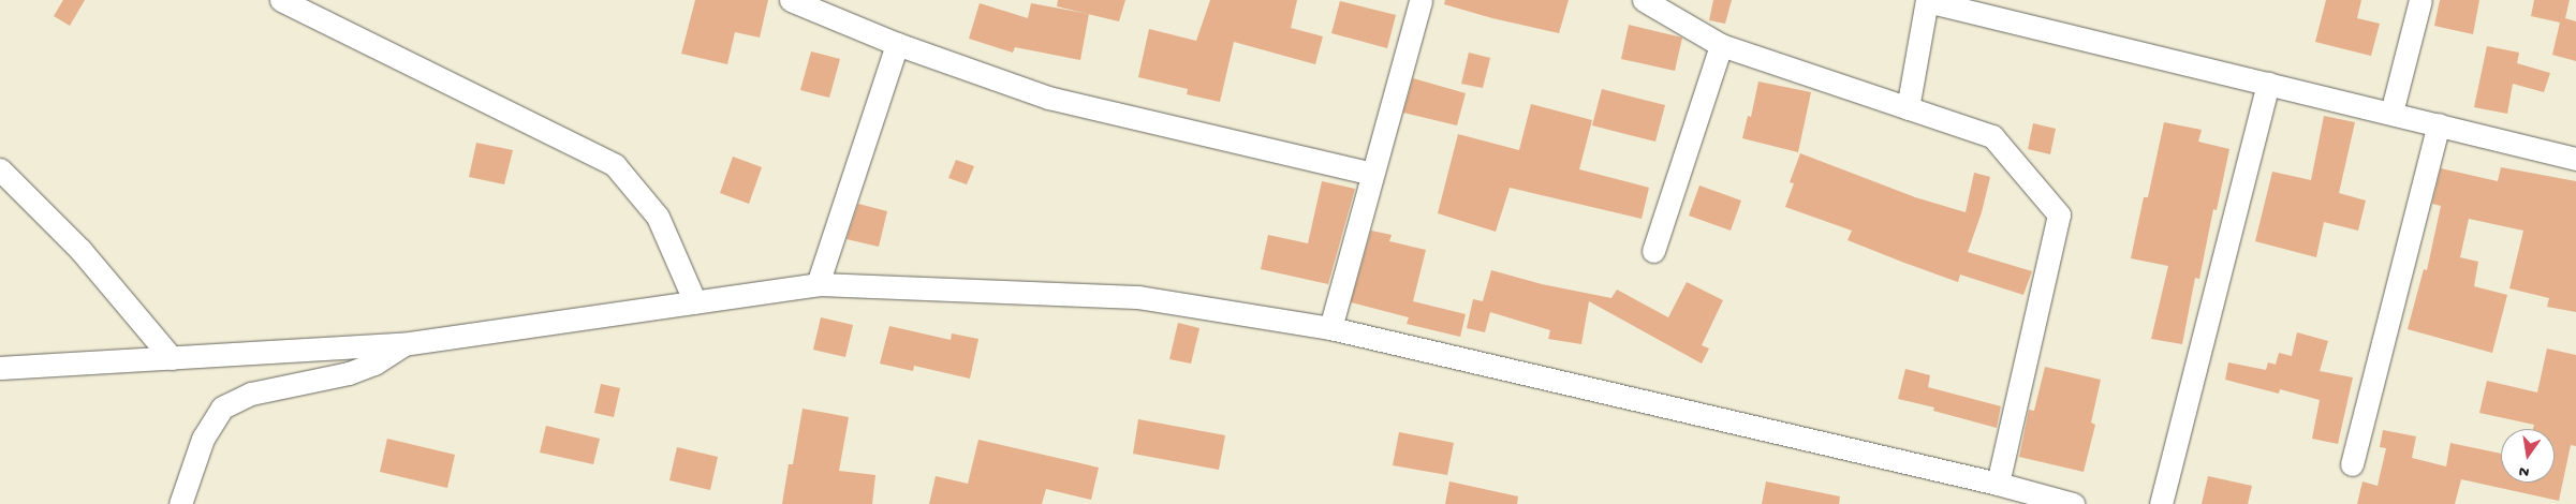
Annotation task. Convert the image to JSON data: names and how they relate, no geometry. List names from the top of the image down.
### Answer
{
  "north": "bottom"
}
